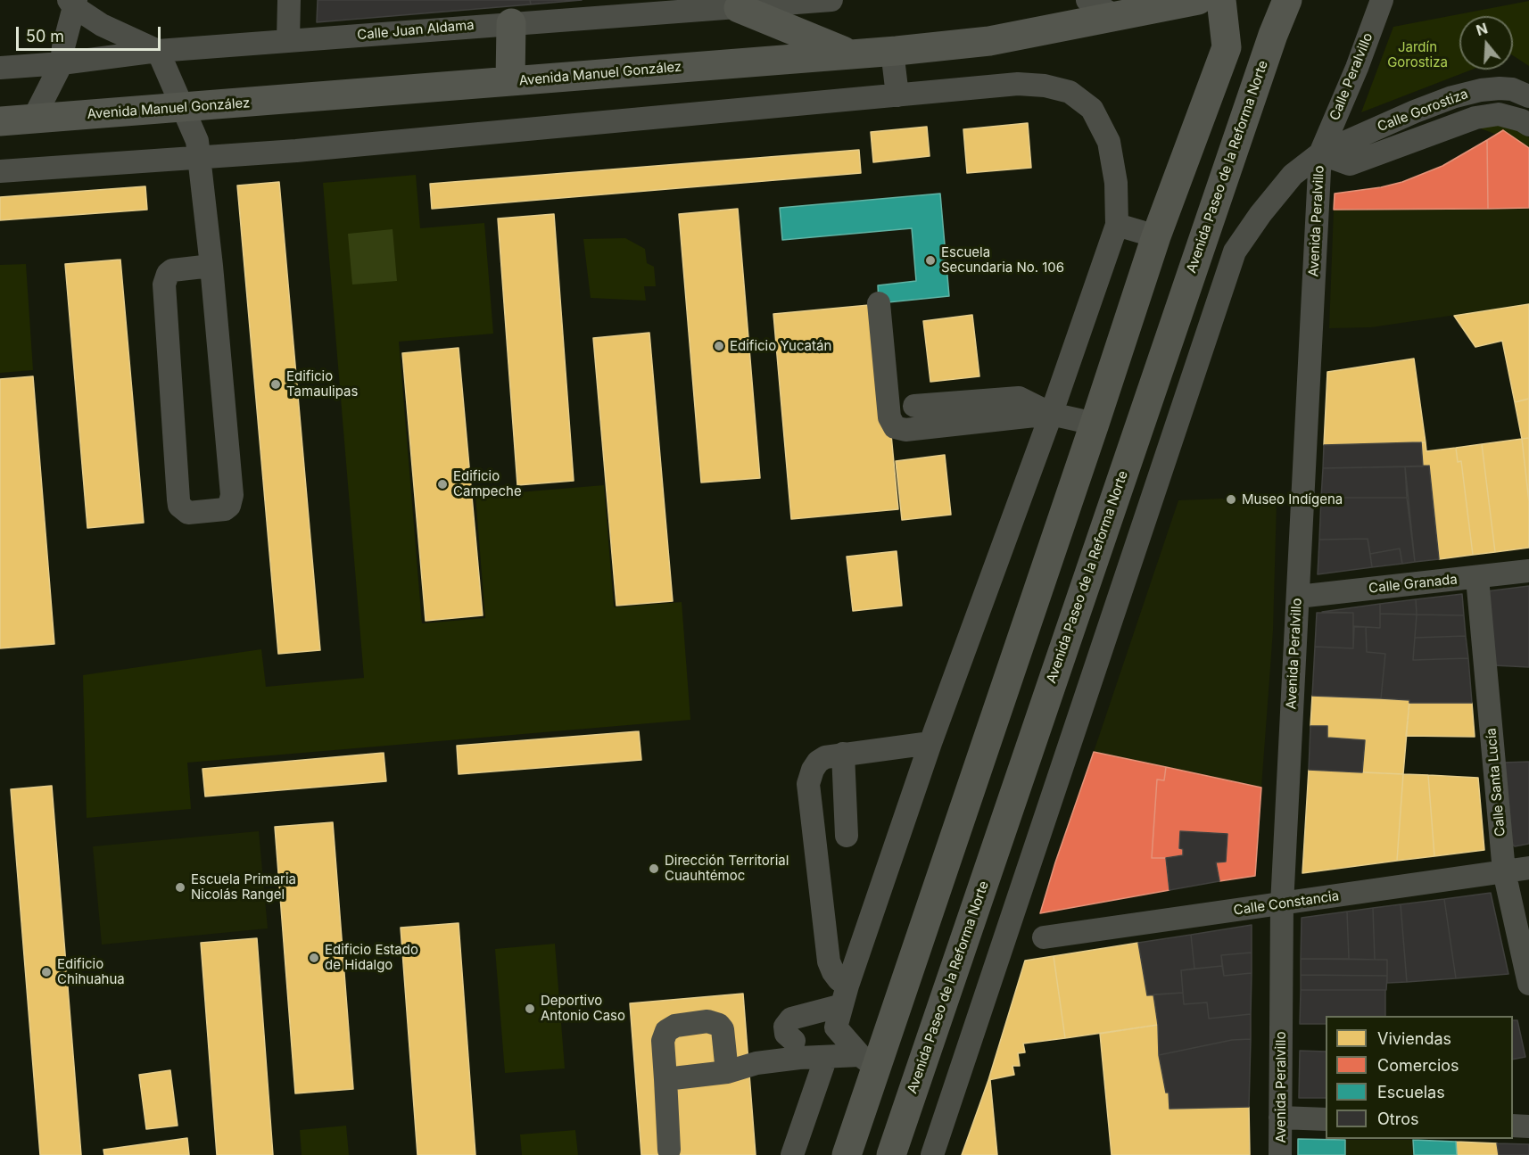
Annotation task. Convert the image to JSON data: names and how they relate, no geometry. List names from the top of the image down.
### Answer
{
  "streets": {
    "main road": ["Avenida Manuel González", "Avenida Paseo de la Reforma Norte"],
    "street": [
      "Calle Juan Aldama",
      "Calle Peralvillo",
      "Calle Gorostiza",
      "Avenida Peralvillo",
      "Calle Granada",
      "Calle Santa Lucía",
      "Calle Constancia"
    ]
  },
  "crossings": [
    ["Calle Peralvillo", "Calle Gorostiza"],
    ["Calle Peralvillo", "Avenida Peralvillo"],
    ["Calle Gorostiza", "Avenida Peralvillo"],
    ["Avenida Peralvillo", "Calle Granada"],
    ["Avenida Peralvillo", "Calle Constancia"],
    ["Calle Granada", "Calle Santa Lucía"],
    ["Calle Santa Lucía", "Calle Constancia"]
  ],
  "parks": ["Jardín Gorostiza"],
  "places": [
    "Escuela Secundaria No. 106",
    "Edificio Yucatán",
    "Edificio Tamaulipas",
    "Edificio Campeche",
    "Museo Indígena",
    "Dirección Territorial Cuauhtémoc",
    "Escuela Primaria Nicolás Rangel",
    "Edificio Estado de Hidalgo",
    "Edificio Chihuahua",
    "Deportivo Antonio Caso"
  ],
  "legend": [
    "Viviendas",
    "Comercios",
    "Escuelas",
    "Otros"
  ],
  "scale_bar": "50 m",
  "north": "top"
}
